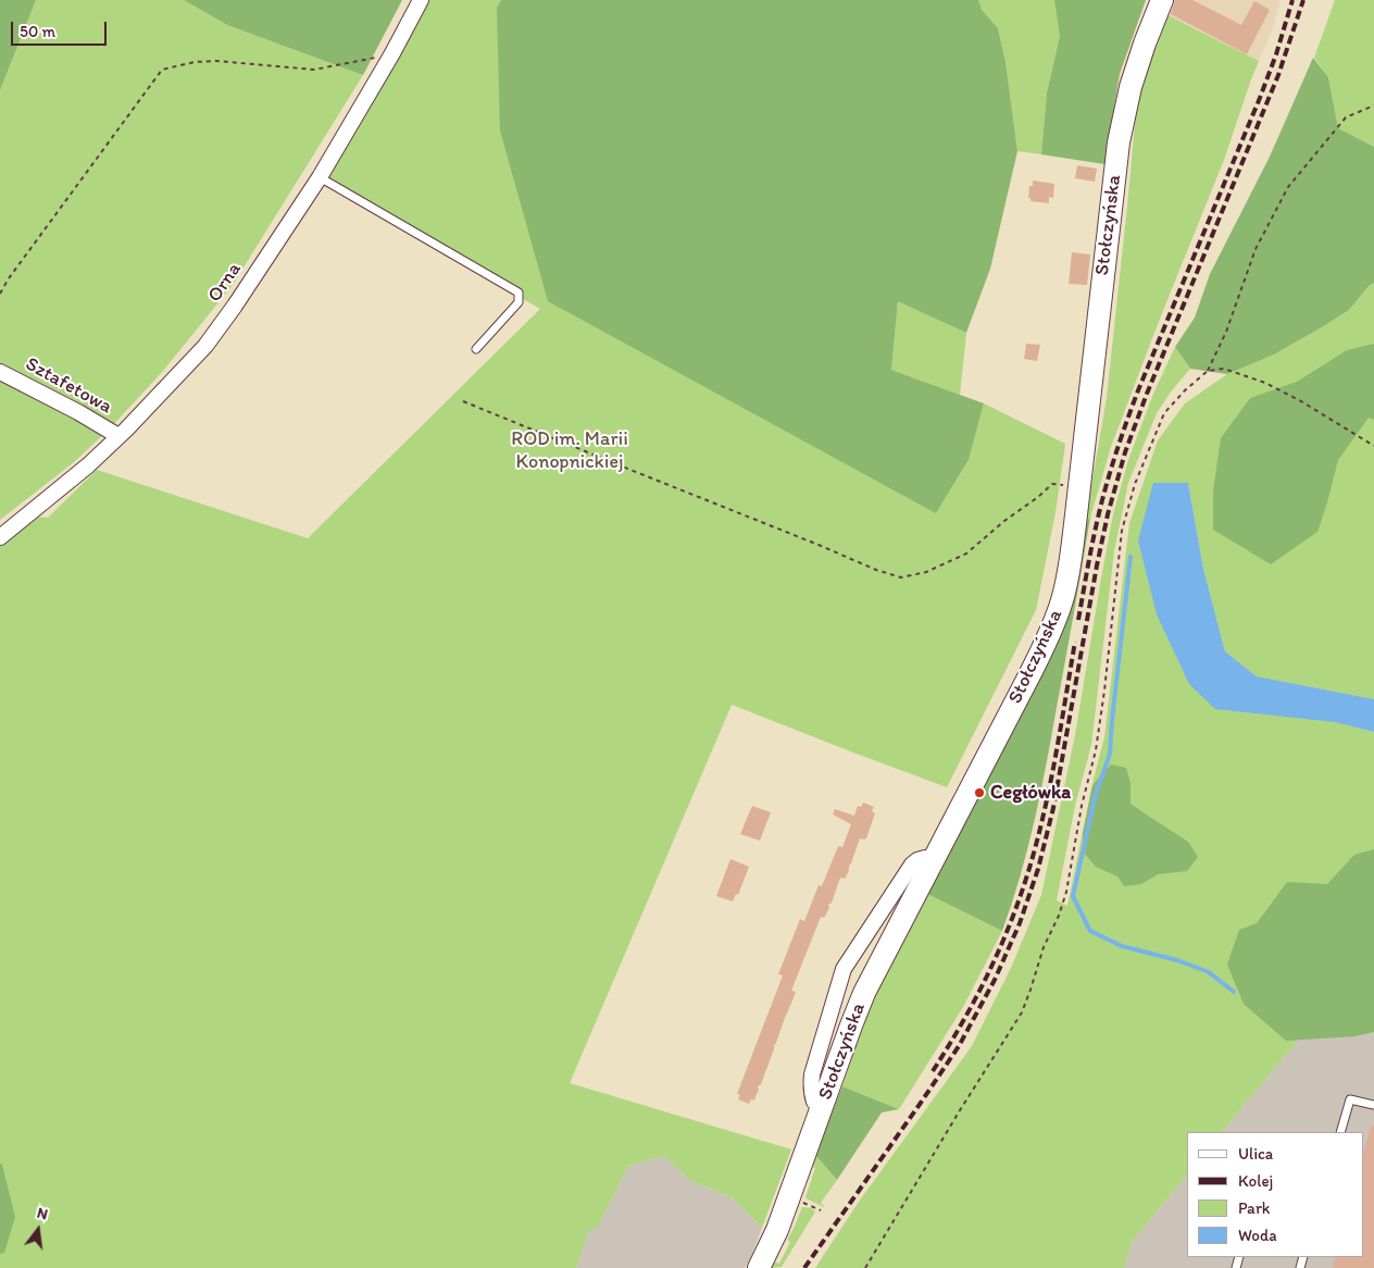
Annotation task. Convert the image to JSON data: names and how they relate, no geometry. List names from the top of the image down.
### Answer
{
  "streets": {
    "street": ["Stołczyńska", "Orna", "Sztafetowa"]
  },
  "crossings": [
    ["Orna", "Sztafetowa"]
  ],
  "parks": ["ROD im. Marii Konopnickiej"],
  "places": ["Cegłówka"],
  "legend": [
    "Ulica",
    "Kolej",
    "Park",
    "Woda"
  ],
  "scale_bar": "50 m",
  "north": "top"
}
